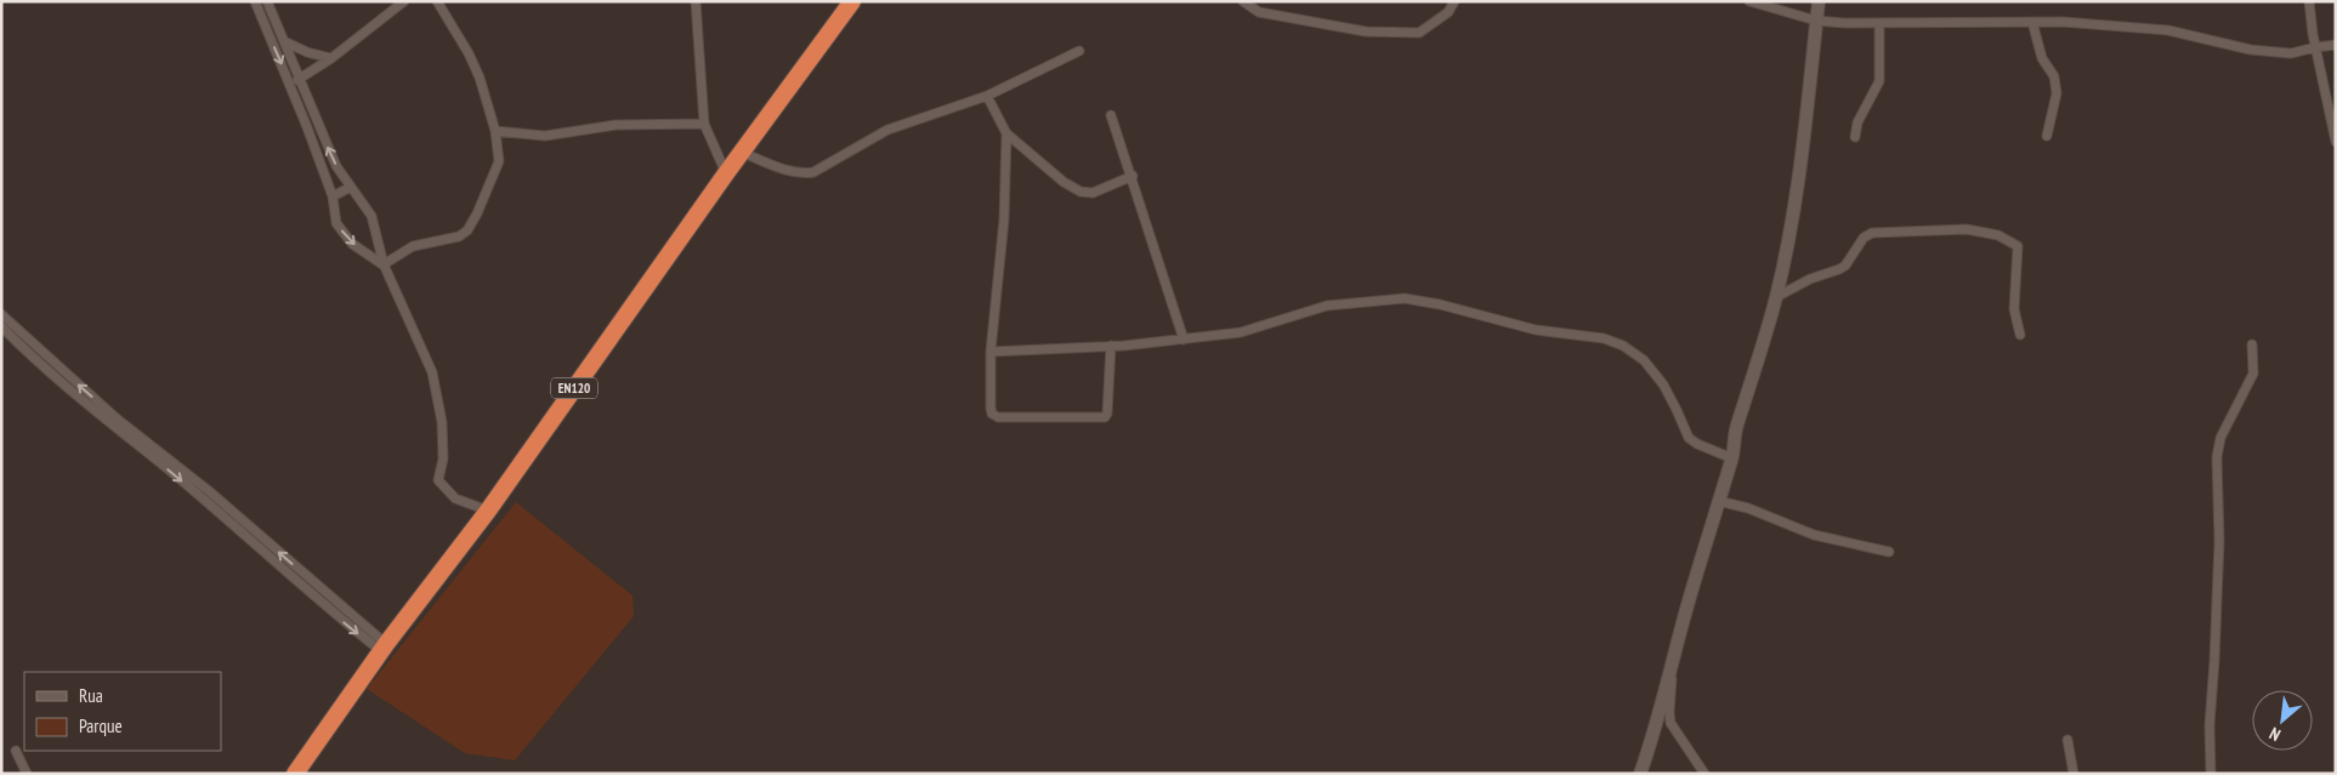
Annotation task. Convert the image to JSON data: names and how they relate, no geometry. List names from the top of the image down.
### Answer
{
  "streets": {
    "highway": ["EN120"]
  },
  "legend": ["Rua", "Parque"],
  "north": "bottom left"
}
